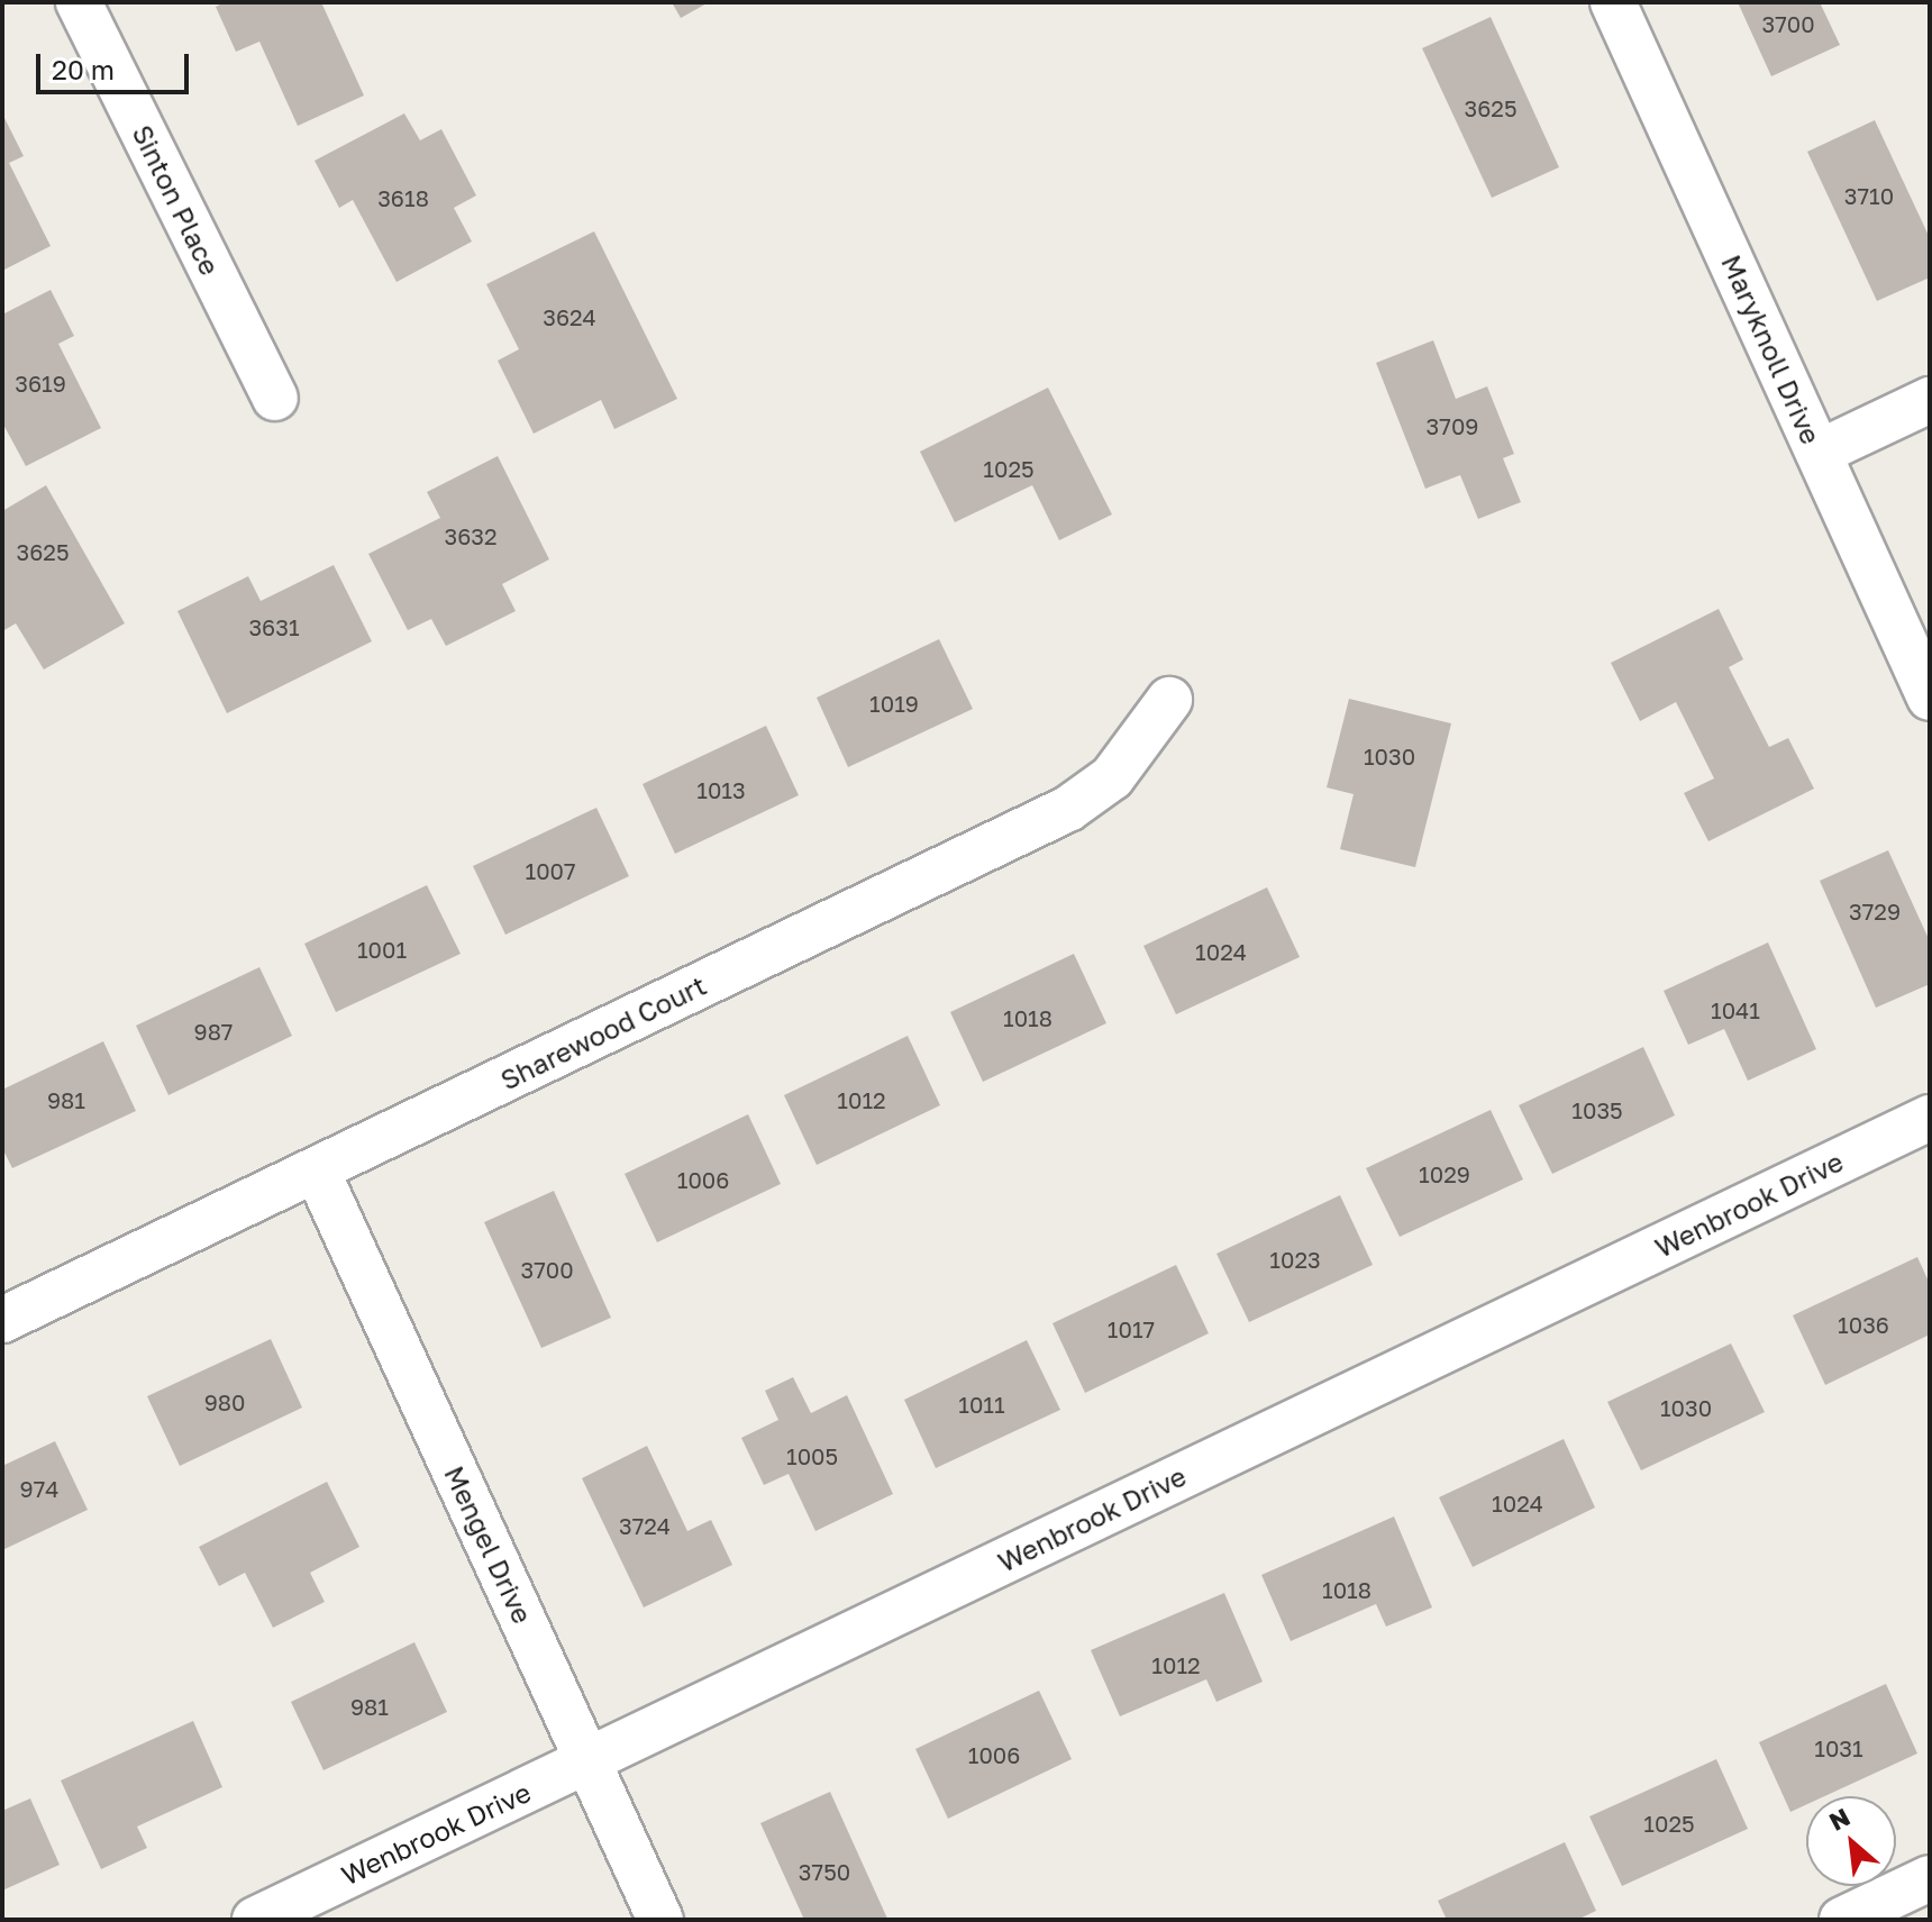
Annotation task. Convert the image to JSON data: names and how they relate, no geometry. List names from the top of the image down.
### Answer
{
  "streets": {
    "street": [
      "Sinton Place",
      "Maryknoll Drive",
      "Sharewood Court",
      "Wenbrook Drive",
      "Mengel Drive"
    ]
  },
  "crossings": [
    ["Sharewood Court", "Mengel Drive"],
    ["Wenbrook Drive", "Mengel Drive"]
  ],
  "house_numbers": [
    "3700",
    "3625",
    "3710",
    "3618",
    "3624",
    "3619",
    "3709",
    "1025",
    "3632",
    "3625",
    "3631",
    "1019",
    "1030",
    "1013",
    "1007",
    "3729",
    "1001",
    "1024",
    "1041",
    "1018",
    "987",
    "981",
    "1012",
    "1035",
    "1029",
    "1006",
    "1023",
    "3700",
    "1036",
    "1017",
    "980",
    "1011",
    "1030",
    "1005",
    "974",
    "1024",
    "3724",
    "1018",
    "1012",
    "981",
    "1031",
    "1006",
    "1025",
    "3750"
  ],
  "scale_bar": "20 m",
  "north": "top left"
}
